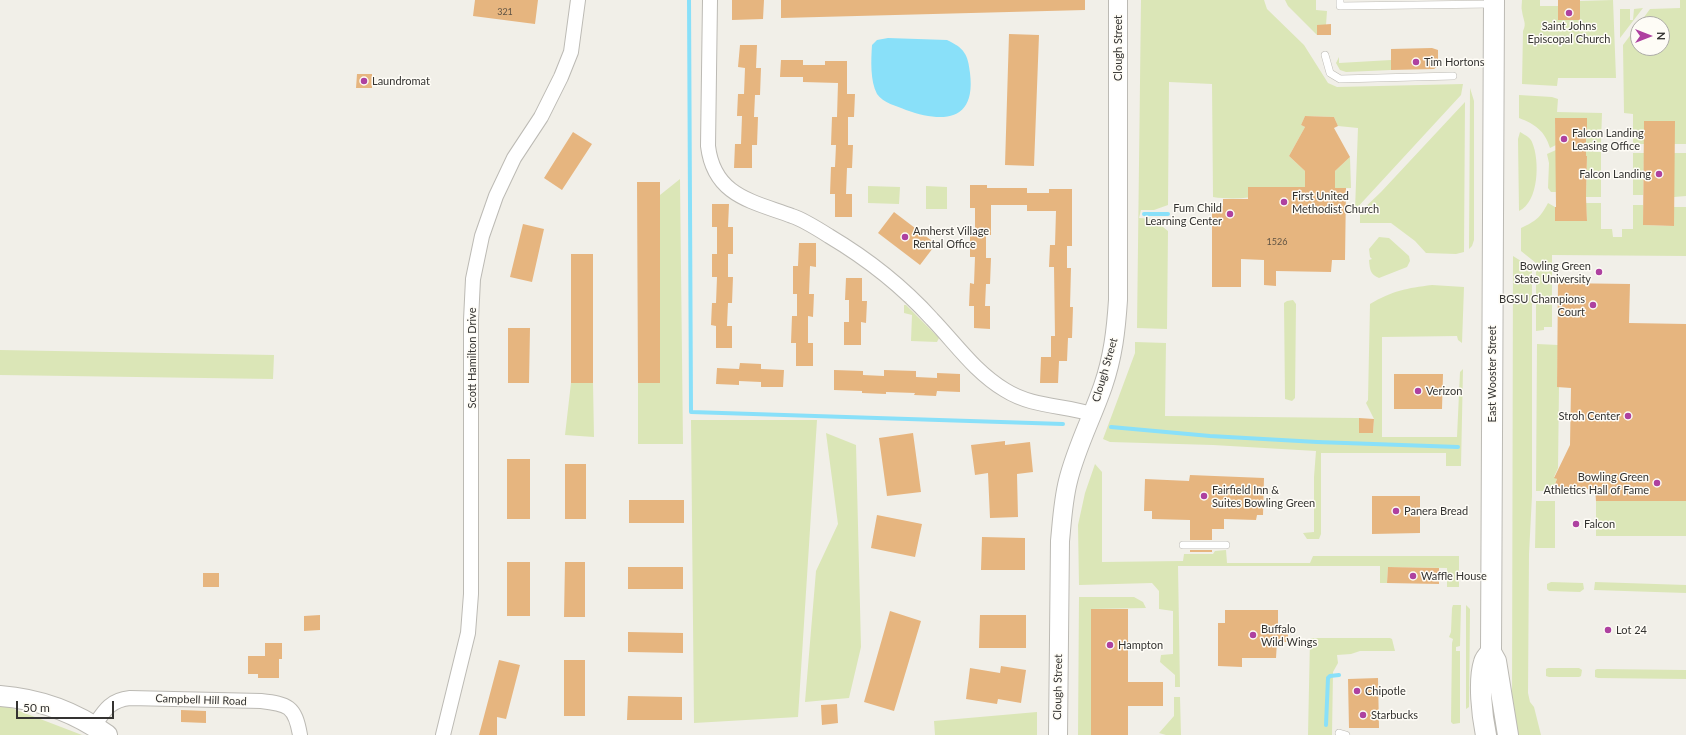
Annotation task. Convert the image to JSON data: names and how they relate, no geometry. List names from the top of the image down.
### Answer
{
  "streets": {
    "main road": ["East Wooster Street", "Campbell Hill Road"],
    "street": ["Clough Street", "Scott Hamilton Drive"]
  },
  "places": [
    "Saint Johns Episcopal Church",
    "Tim Hortons",
    "Laundromat",
    "Falcon Landing Leasing Office",
    "Falcon Landing",
    "First United Methodist Church",
    "Fum Child Learning Center",
    "Amherst Village Rental Office",
    "Bowling Green State University",
    "BGSU Champions Court",
    "Verizon",
    "Stroh Center",
    "Bowling Green Athletics Hall of Fame",
    "Fairfield Inn & Suites Bowling Green",
    "Panera Bread",
    "Falcon",
    "Waffle House",
    "Lot 24",
    "Buffalo Wild Wings",
    "Hampton",
    "Chipotle",
    "Starbucks"
  ],
  "house_numbers": ["321", "1526"],
  "scale_bar": "50 m",
  "north": "right"
}
